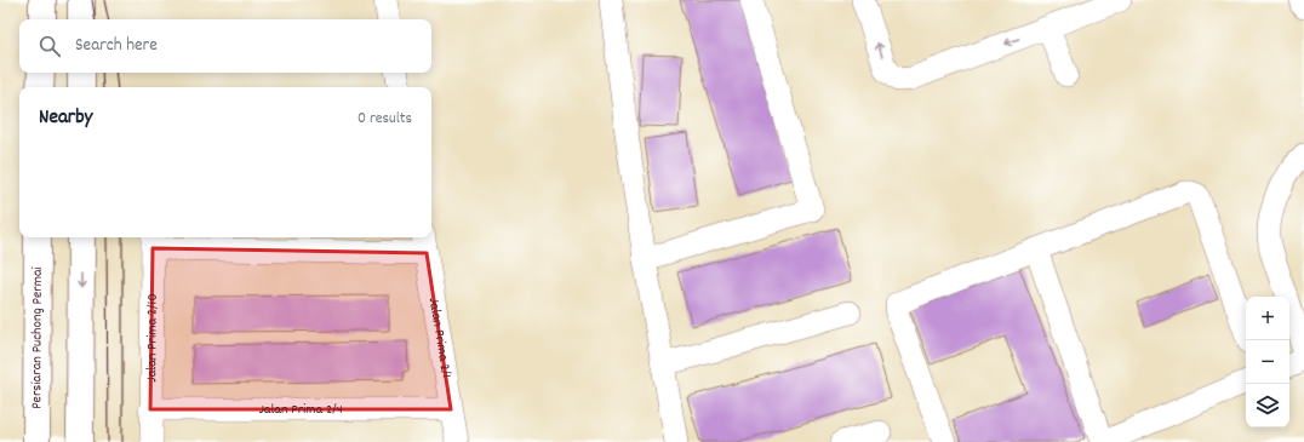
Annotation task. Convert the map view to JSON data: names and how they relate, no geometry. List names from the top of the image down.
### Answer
{
  "streets": {
    "main road": ["Persiaran Puchong Permai"],
    "street": ["Jalan Prima 2/10", "Jalan Prima 2/1", "Jalan Prima 2/4"]
  },
  "crossings": [
    ["Jalan Prima 2/10", "Jalan Prima 2/4"],
    ["Jalan Prima 2/1", "Jalan Prima 2/4"]
  ],
  "page": {
    "search": "Search here",
    "heading": ["Nearby", "0 results"],
    "map_buttons": ["+", "−"]
  }
}
